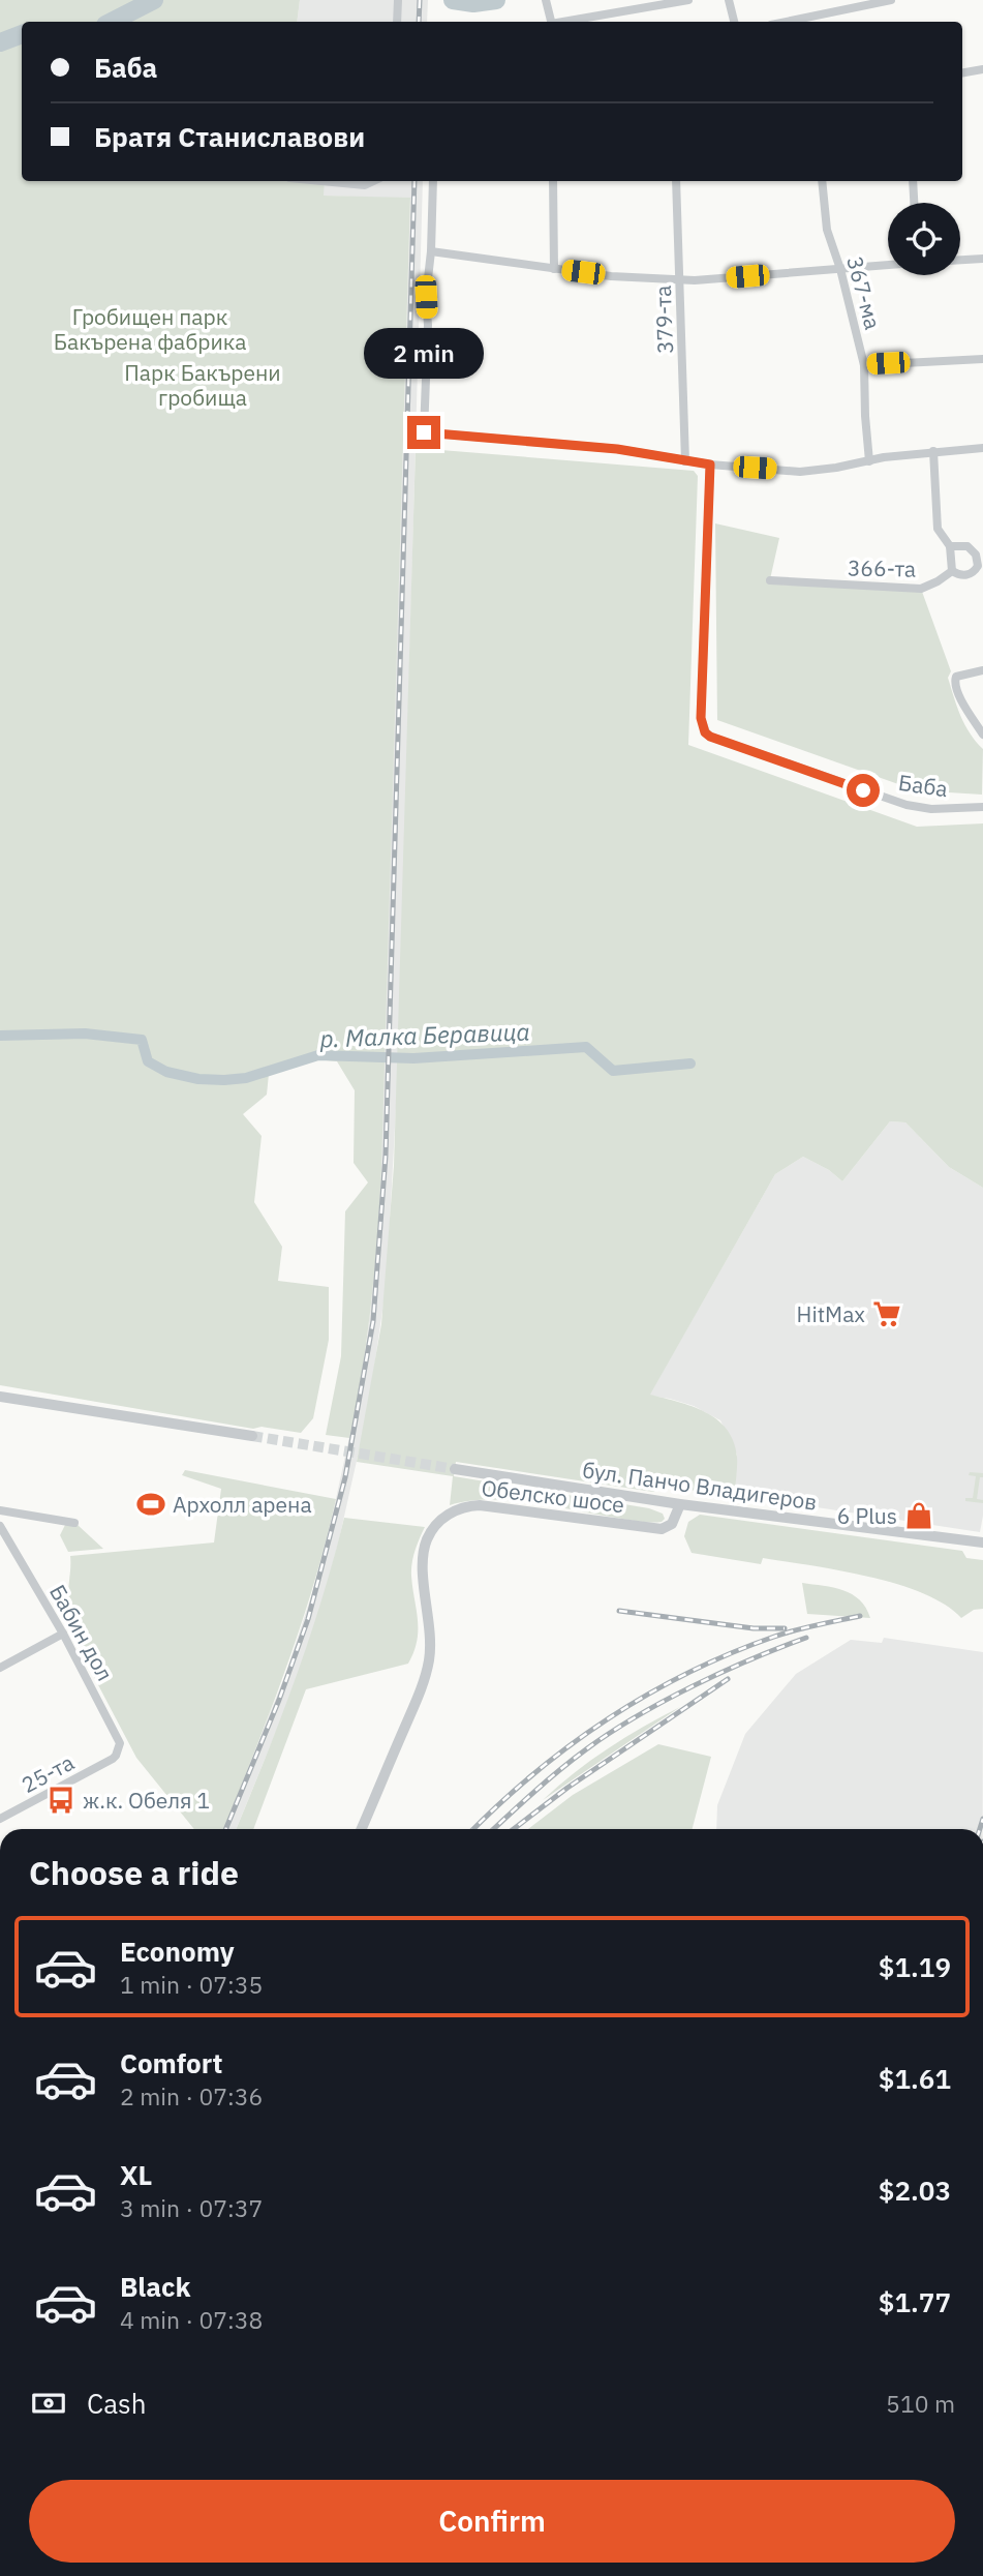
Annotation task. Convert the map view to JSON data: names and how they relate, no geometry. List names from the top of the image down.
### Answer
{
  "streets": {
    "street": [
      "367-ма",
      "379-та",
      "366-та",
      "Баба",
      "бул. Панчо Владигеров",
      "Обелско шосе",
      "Бабин дол",
      "25-та"
    ]
  },
  "crossings": [
    ["бул. Панчо Владигеров", "Обелско шосе"],
    ["Бабин дол", "25-та"]
  ],
  "water": ["р. Малка Беравица"],
  "parks": ["Гробищен парк Бакърена фабрика", "Парк Бакърени гробища"],
  "places": {
    "supermarket": ["HitMax"],
    "sports": ["Архолл арена"],
    "shop": ["6 Plus"],
    "bus stop": ["ж.к. Обеля 1"]
  },
  "page": {
    "banner": ["Баба", "Братя Станиславови"],
    "bubble": "2 min",
    "heading": "Choose a ride",
    "list": [
      {
        "name": "Economy",
        "note": "1 min · 07:35",
        "value": "$1.19"
      },
      {
        "name": "Comfort",
        "note": "2 min · 07:36",
        "value": "$1.61"
      },
      {
        "name": "XL",
        "note": "3 min · 07:37",
        "value": "$2.03"
      },
      {
        "name": "Black",
        "note": "4 min · 07:38",
        "value": "$1.77"
      }
    ],
    "pay": ["Cash", "510 m"],
    "buttons": "Confirm"
  }
}
